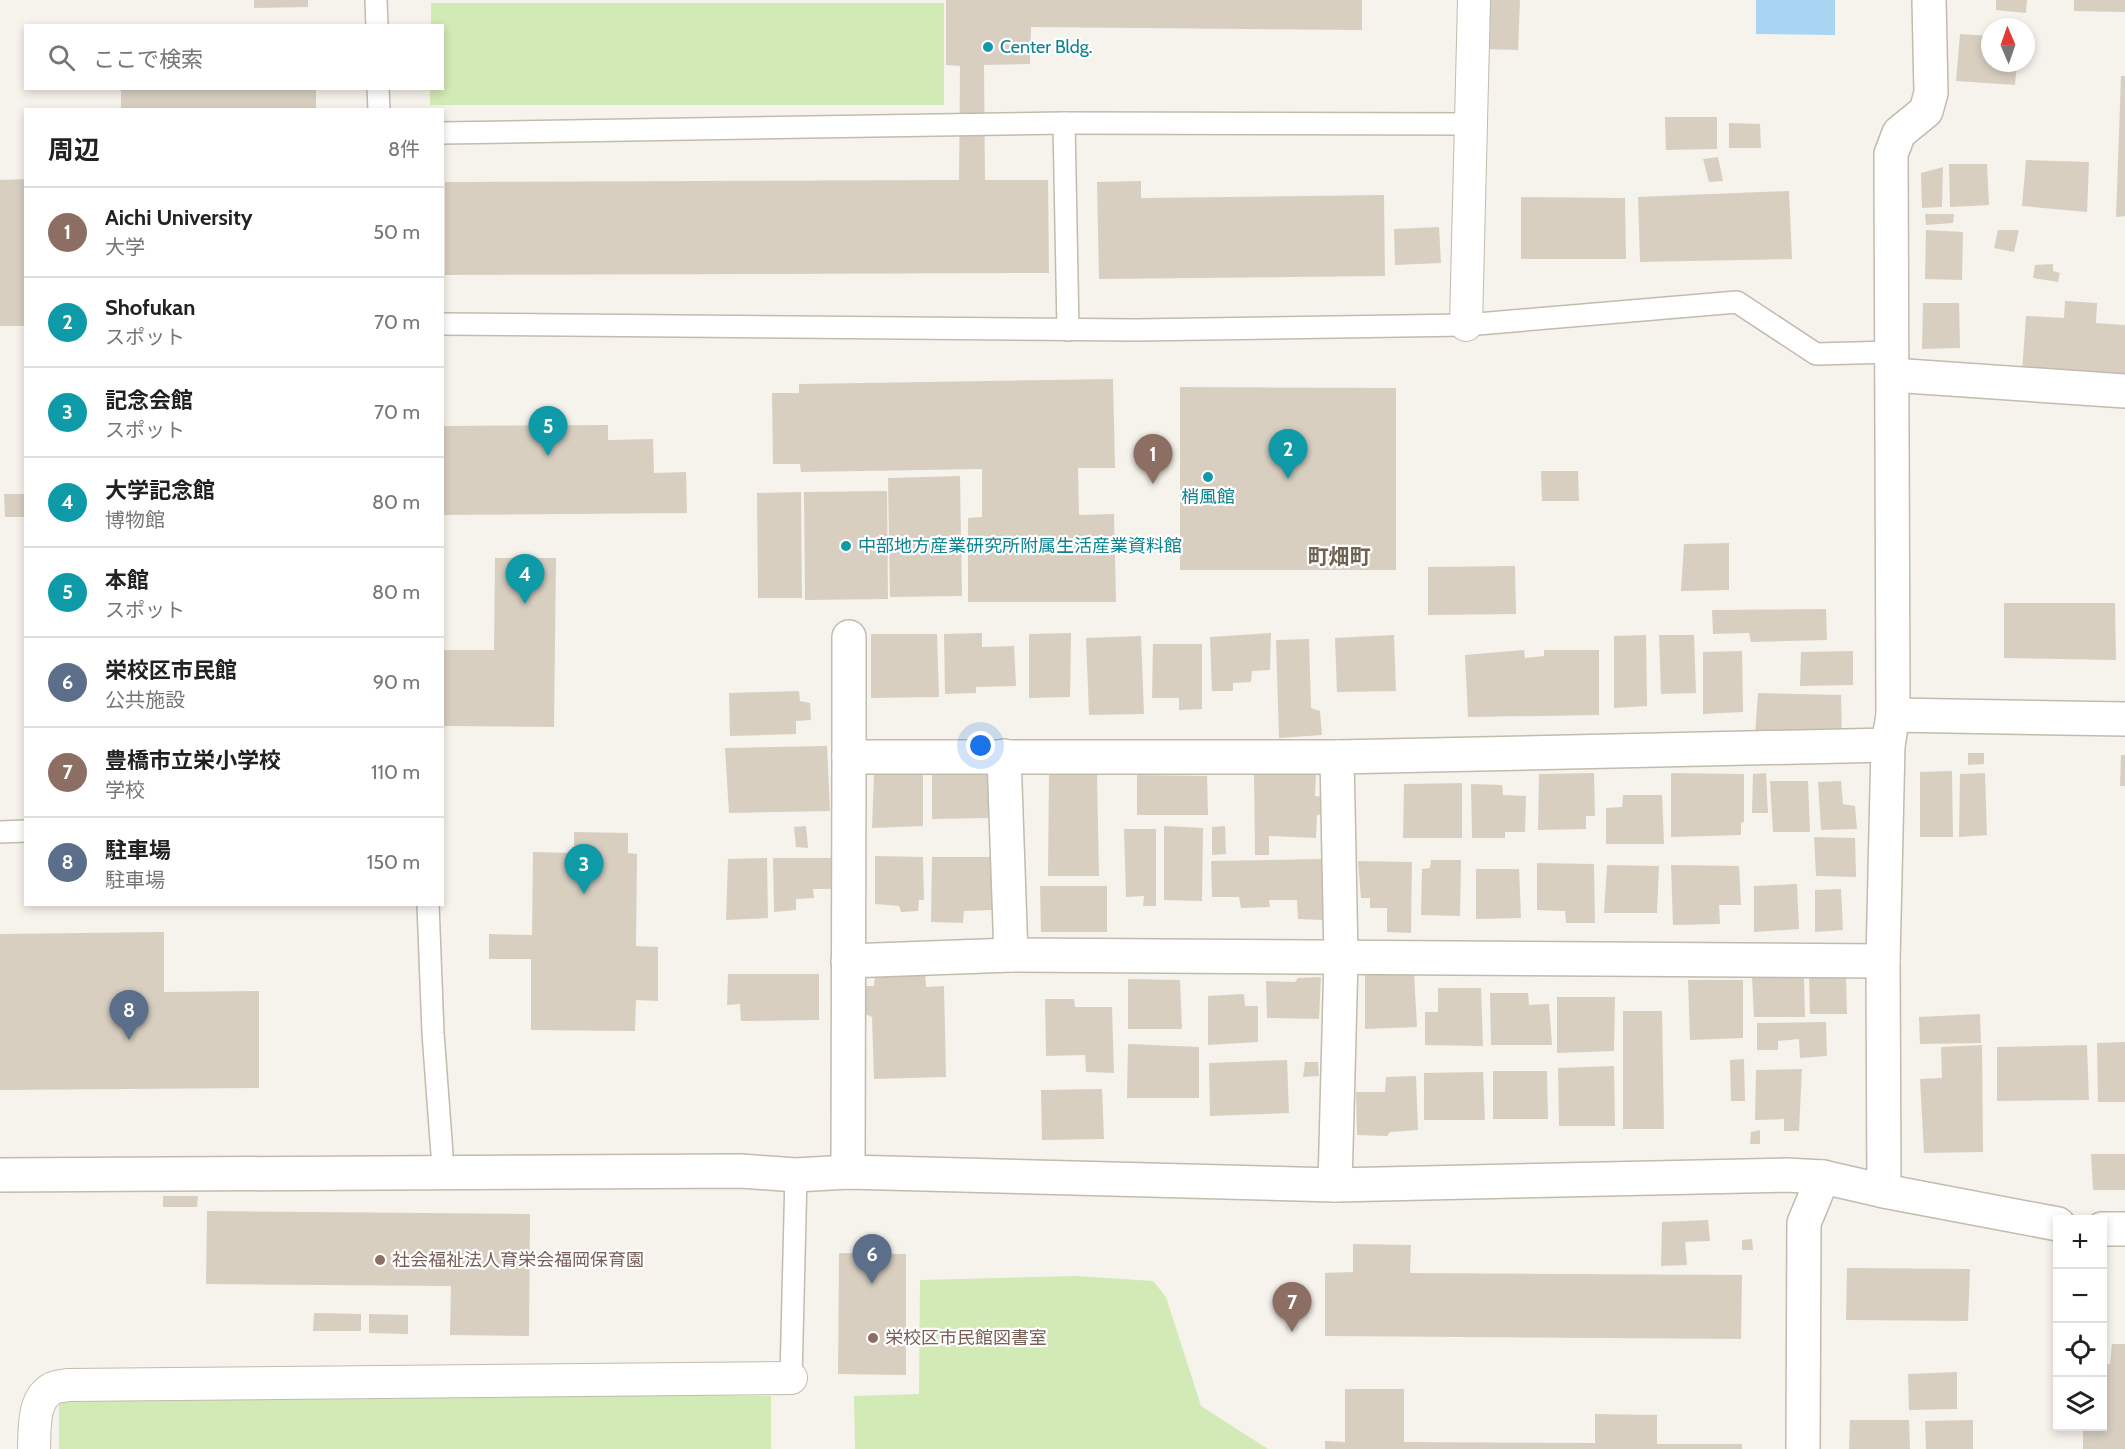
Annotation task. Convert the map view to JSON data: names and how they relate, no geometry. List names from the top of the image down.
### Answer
{
  "districts": ["町畑町"],
  "places": [
    "Center Bldg.",
    "梢風館",
    "中部地方産業研究所附属生活産業資料館",
    "社会福祉法人育栄会福岡保育園",
    "栄校区市民館図書室"
  ],
  "north": "top",
  "page": {
    "search": "ここで検索",
    "heading": ["周辺", "8件"],
    "list": [
      {
        "mark": "1",
        "name": "Aichi University",
        "note": "大学",
        "value": "50 m"
      },
      {
        "mark": "2",
        "name": "Shofukan",
        "note": "スポット",
        "value": "70 m"
      },
      {
        "mark": "3",
        "name": "記念会館",
        "note": "スポット",
        "value": "70 m"
      },
      {
        "mark": "4",
        "name": "大学記念館",
        "note": "博物館",
        "value": "80 m"
      },
      {
        "mark": "5",
        "name": "本館",
        "note": "スポット",
        "value": "80 m"
      },
      {
        "mark": "6",
        "name": "栄校区市民館",
        "note": "公共施設",
        "value": "90 m"
      },
      {
        "mark": "7",
        "name": "豊橋市立栄小学校",
        "note": "学校",
        "value": "110 m"
      },
      {
        "mark": "8",
        "name": "駐車場",
        "note": "駐車場",
        "value": "150 m"
      }
    ],
    "pins": [
      "5",
      "2",
      "1",
      "4",
      "3",
      "8",
      "6",
      "7"
    ],
    "map_buttons": ["+", "−"]
  }
}
